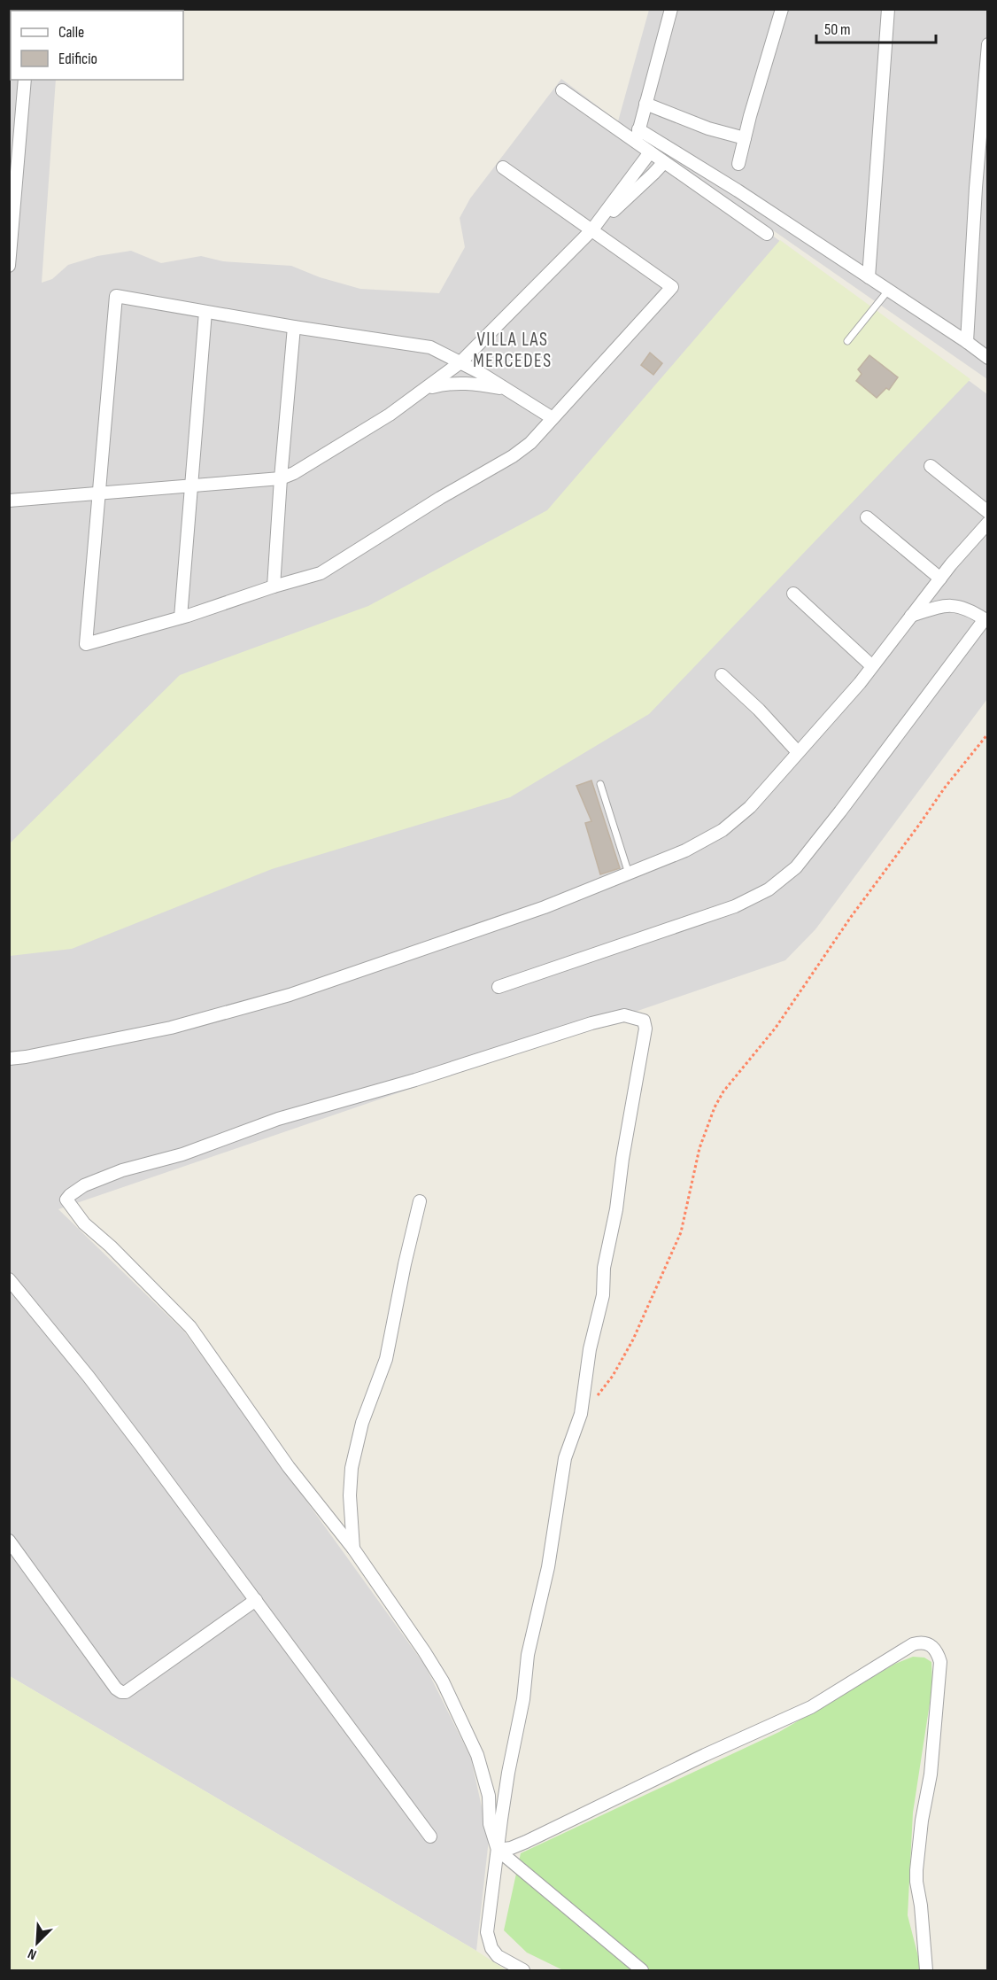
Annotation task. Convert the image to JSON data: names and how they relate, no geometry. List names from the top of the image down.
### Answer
{
  "districts": ["VILLA LAS MERCEDES"],
  "legend": ["Calle", "Edificio"],
  "scale_bar": "50 m",
  "north": "bottom left"
}
